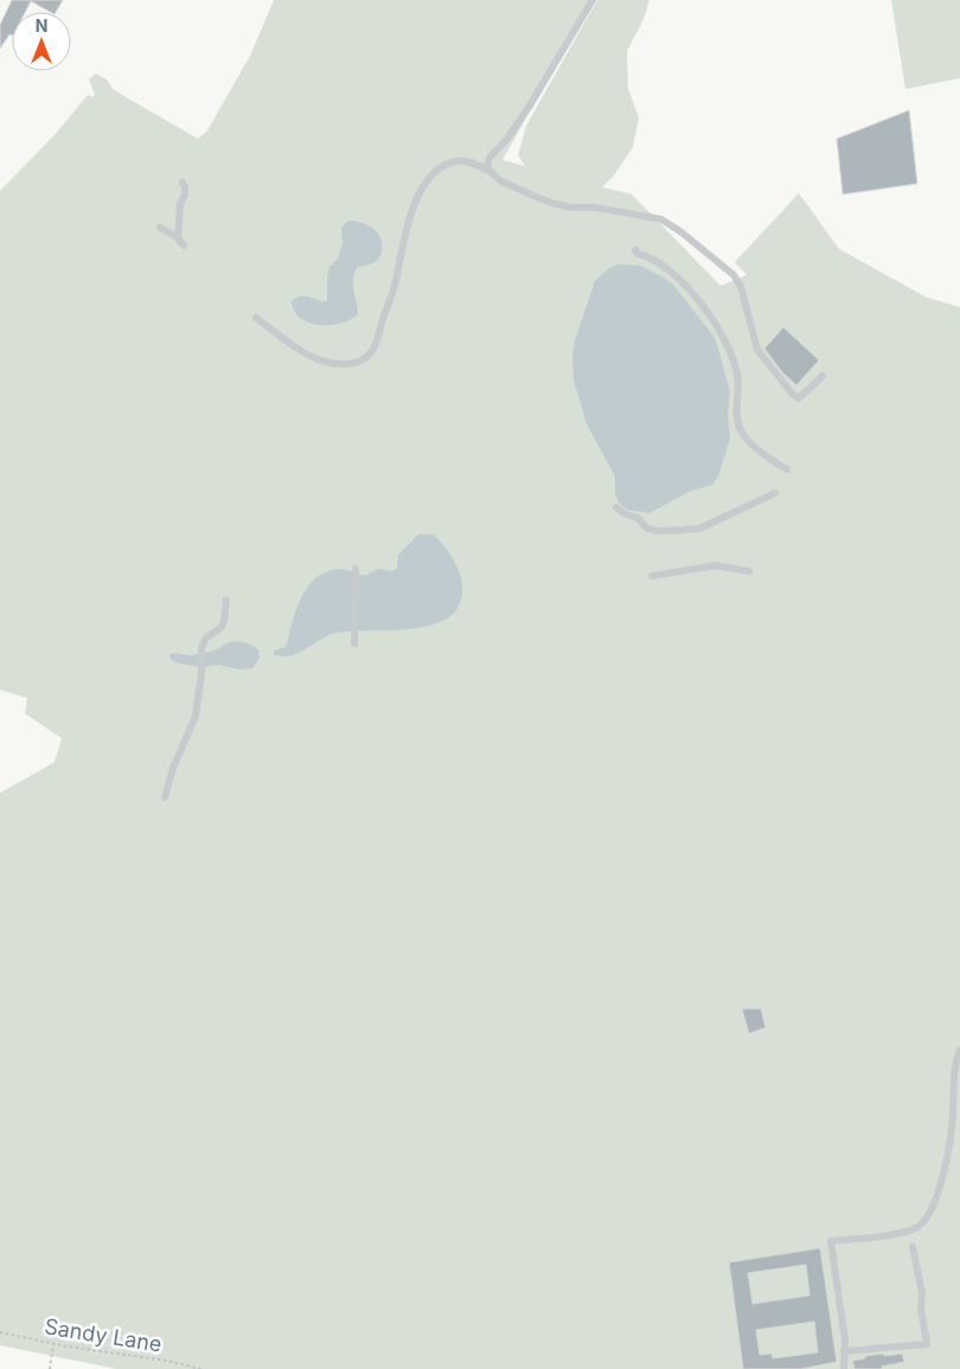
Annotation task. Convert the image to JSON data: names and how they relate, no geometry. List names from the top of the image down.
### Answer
{
  "streets": {
    "path": ["Sandy Lane"]
  },
  "north": "top"
}
